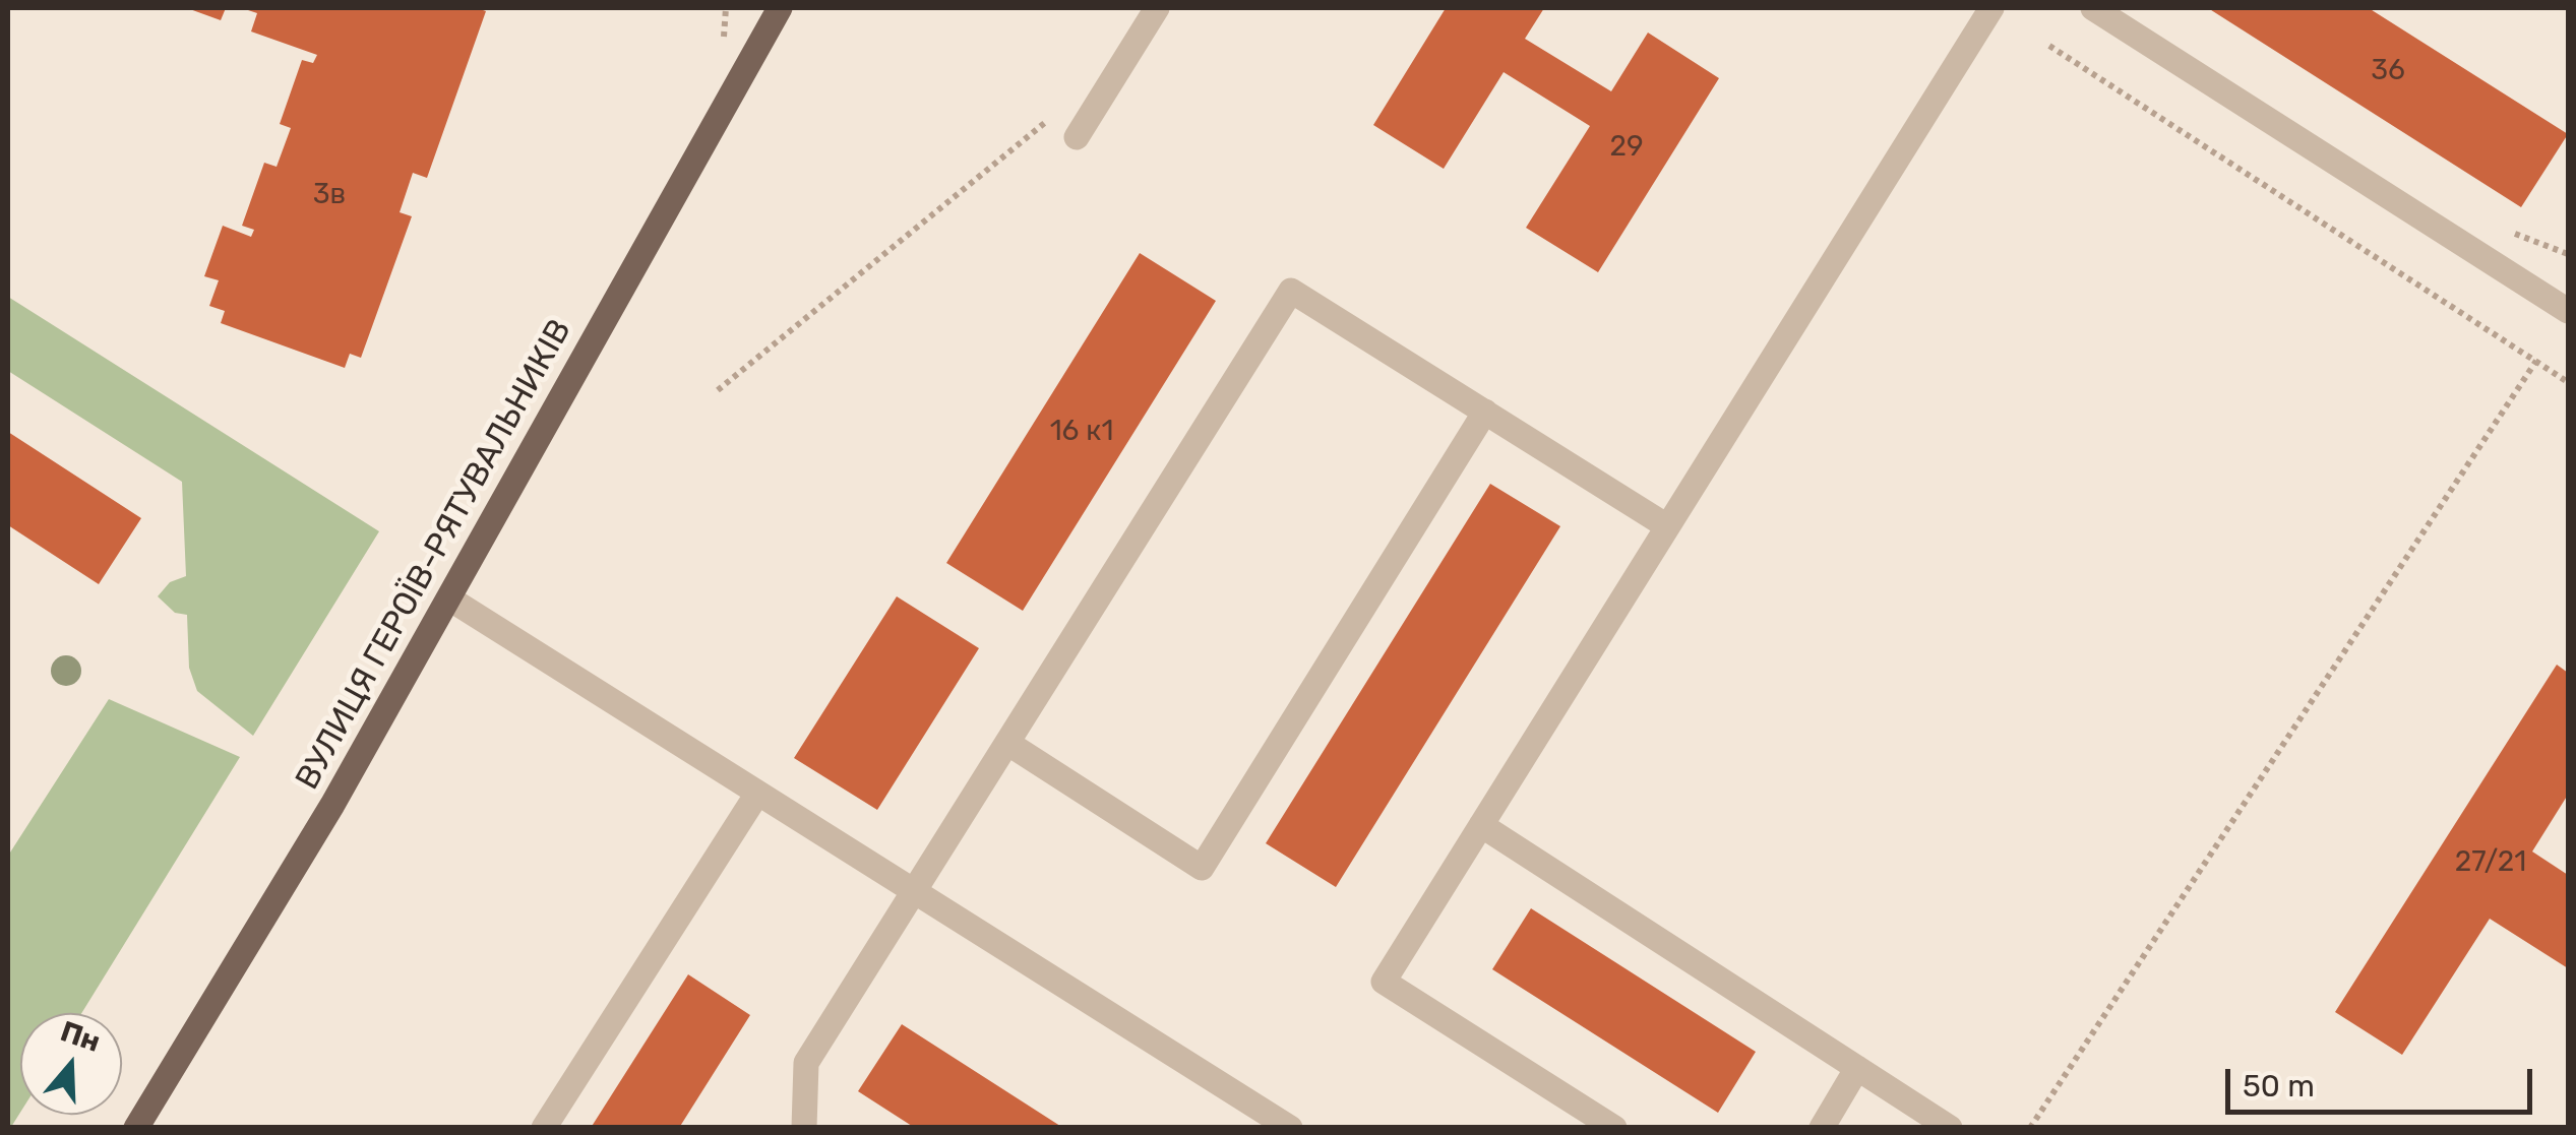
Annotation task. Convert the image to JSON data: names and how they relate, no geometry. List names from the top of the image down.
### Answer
{
  "streets": {
    "main road": ["ВУЛИЦЯ ГЕРОЇВ-РЯТУВАЛЬНИКІВ"]
  },
  "house_numbers": [
    "36",
    "29",
    "3в",
    "16 к1",
    "27/21"
  ],
  "scale_bar": "50 m",
  "north": "top"
}
